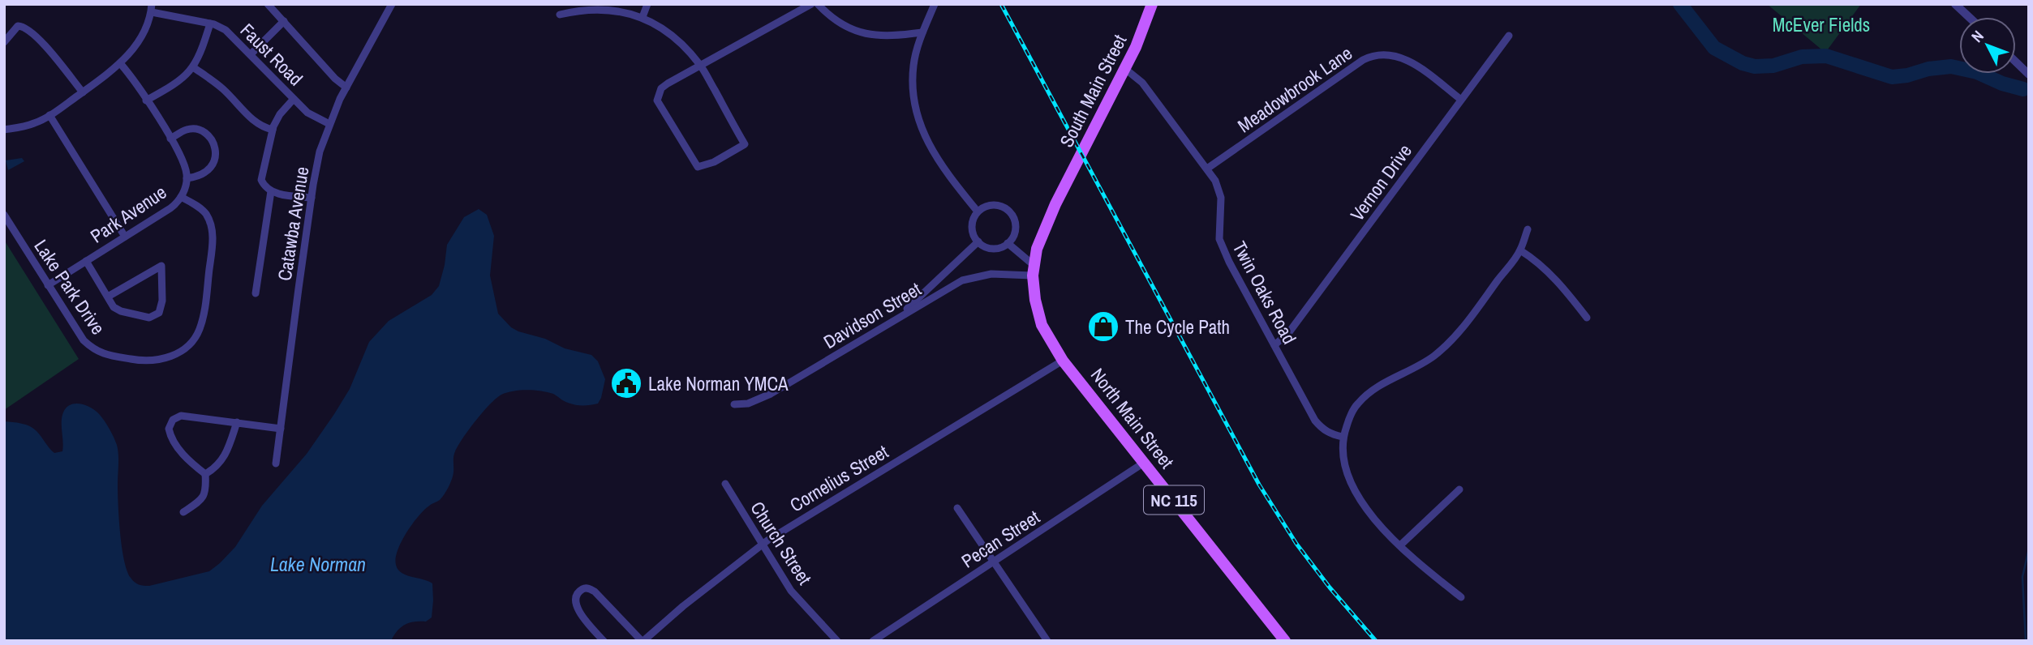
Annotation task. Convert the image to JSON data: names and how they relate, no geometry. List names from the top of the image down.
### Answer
{
  "streets": {
    "main road": ["South Main Street", "North Main Street", "NC 115"],
    "street": [
      "Faust Road",
      "Meadowbrook Lane",
      "Vernon Drive",
      "Park Avenue",
      "Catawba Avenue",
      "Lake Park Drive",
      "Twin Oaks Road",
      "Davidson Street",
      "Cornelius Street",
      "Pecan Street",
      "Church Street"
    ]
  },
  "crossings": [
    ["Faust Road", "Catawba Avenue"],
    ["Meadowbrook Lane", "Vernon Drive"],
    ["Meadowbrook Lane", "Twin Oaks Road"],
    ["South Main Street", "Twin Oaks Road"],
    ["South Main Street", "North Main Street"],
    ["Vernon Drive", "Twin Oaks Road"],
    ["Park Avenue", "Lake Park Drive"],
    ["Davidson Street", "North Main Street"],
    ["North Main Street", "Cornelius Street"],
    ["North Main Street", "Pecan Street"],
    ["Cornelius Street", "Church Street"]
  ],
  "water": ["Lake Norman"],
  "parks": ["McEver Fields"],
  "places": {
    "shop": ["The Cycle Path"],
    "public building": ["Lake Norman YMCA"]
  },
  "north": "top left"
}
